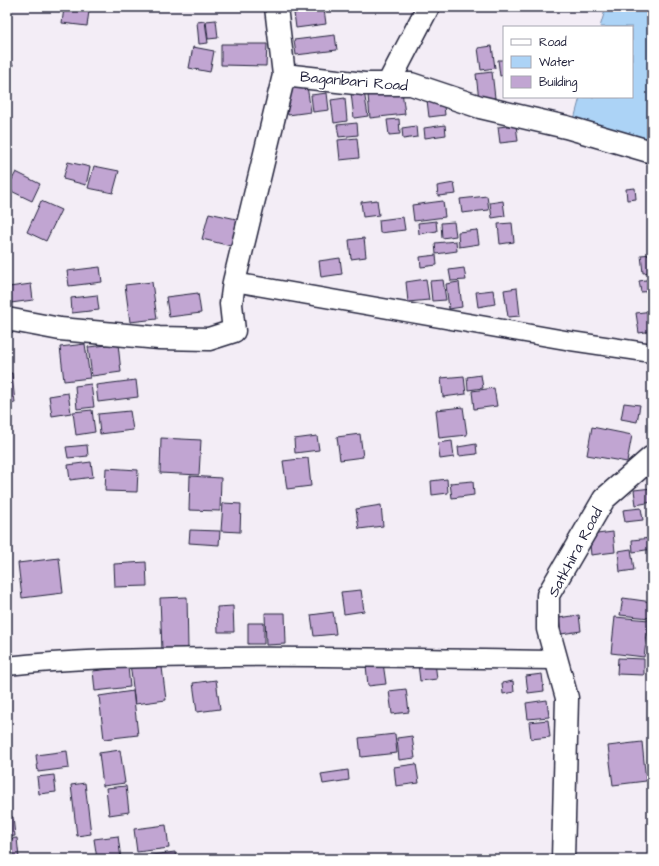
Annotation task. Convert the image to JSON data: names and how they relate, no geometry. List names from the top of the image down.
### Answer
{
  "streets": {
    "street": ["Baganbari Road", "Satkhira Road"]
  },
  "legend": ["Road", "Water", "Building"]
}
